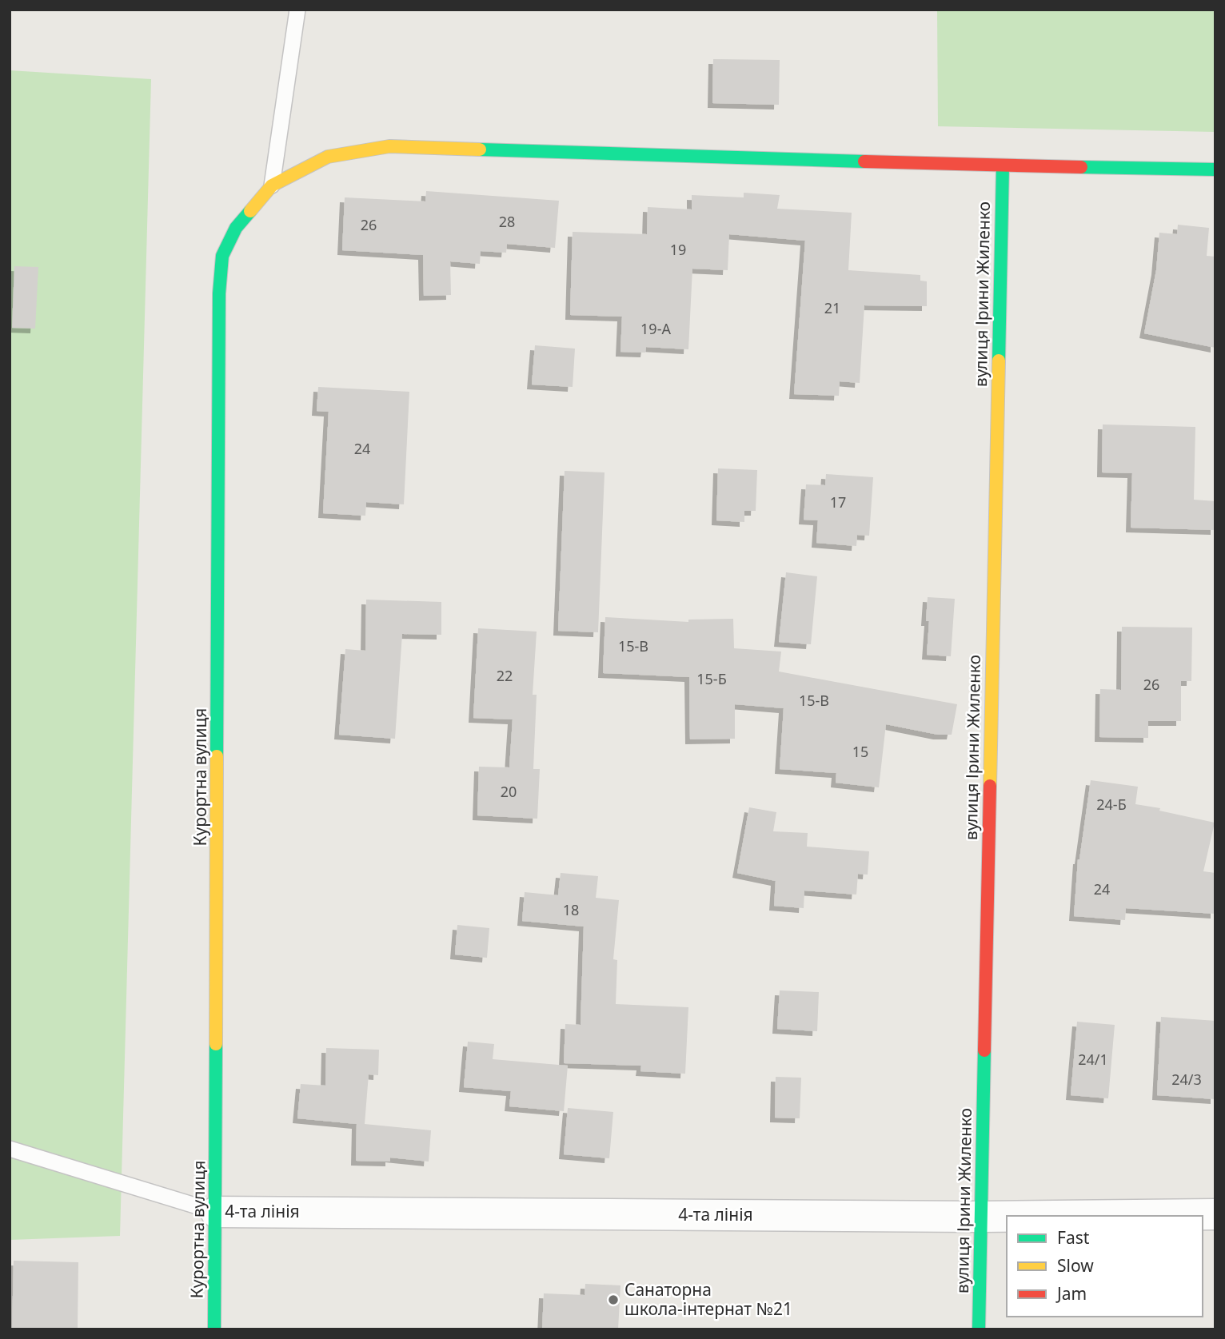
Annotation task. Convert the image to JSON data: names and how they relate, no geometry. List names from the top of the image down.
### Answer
{
  "streets": {
    "street": ["вулиця Ірини Жиленко", "Курортна вулиця", "4-та лінія"]
  },
  "crossings": [
    ["вулиця Ірини Жиленко", "4-та лінія"],
    ["Курортна вулиця", "4-та лінія"]
  ],
  "places": ["Санаторна школа-інтернат №21"],
  "house_numbers": [
    "28",
    "26",
    "19",
    "21",
    "19-А",
    "24",
    "17",
    "15-В",
    "22",
    "15-Б",
    "26",
    "15-В",
    "15",
    "20",
    "24-Б",
    "24",
    "18",
    "24/1",
    "24/3"
  ],
  "legend": ["Fast", "Slow", "Jam"]
}
